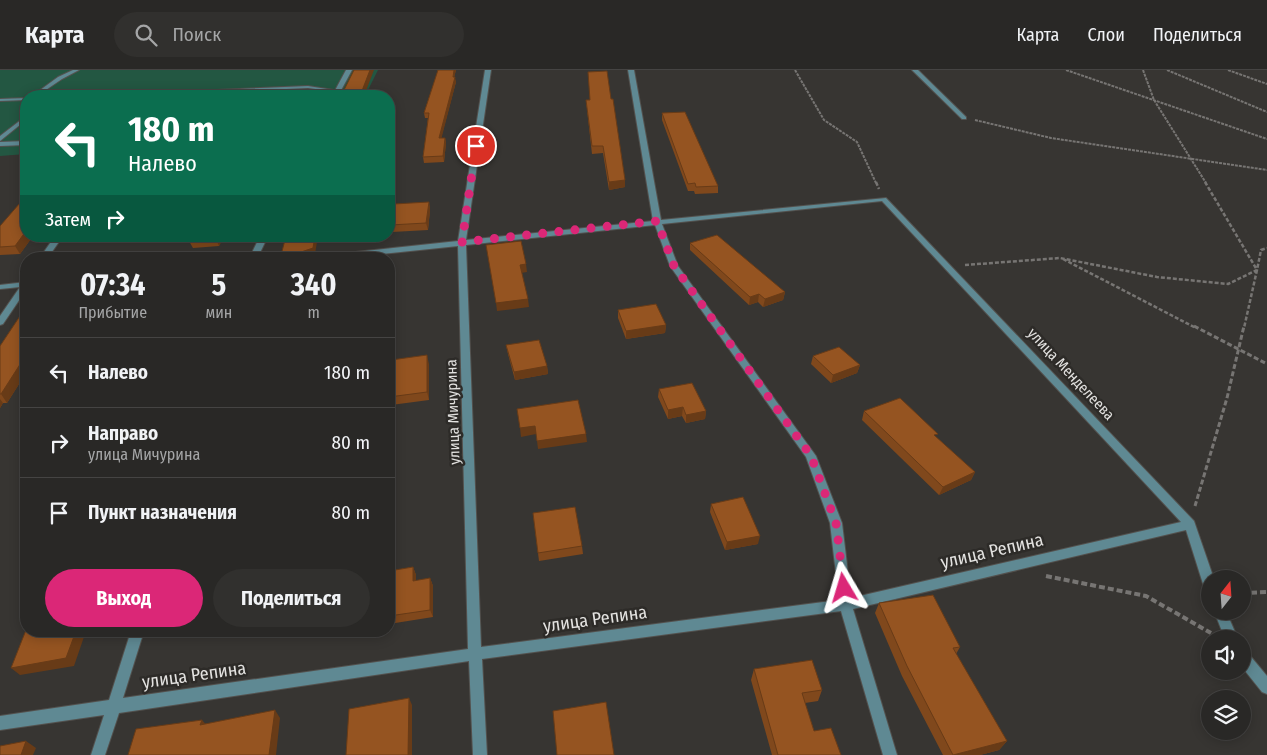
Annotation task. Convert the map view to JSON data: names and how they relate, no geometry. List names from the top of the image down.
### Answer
{
  "streets": {
    "street": ["улица Менделеева", "улица Мичурина", "улица Репина"]
  },
  "crossings": [
    ["улица Менделеева", "улица Репина"],
    ["улица Мичурина", "улица Репина"]
  ],
  "north": "top",
  "page": {
    "header": "Карта",
    "search": "Поиск",
    "nav": ["Карта", "Слои", "Поделиться"],
    "turn": ["180 m", "Налево"],
    "then": "Затем",
    "eta": [
      "07:34",
      "Прибытие",
      "5",
      "мин",
      "340",
      "m"
    ],
    "list": [
      {
        "name": "Налево",
        "value": "180 m"
      },
      {
        "name": "Направо",
        "note": "улица Мичурина",
        "value": "80 m"
      },
      {
        "name": "Пункт назначения",
        "value": "80 m"
      }
    ],
    "buttons": ["Выход", "Поделиться"]
  }
}
